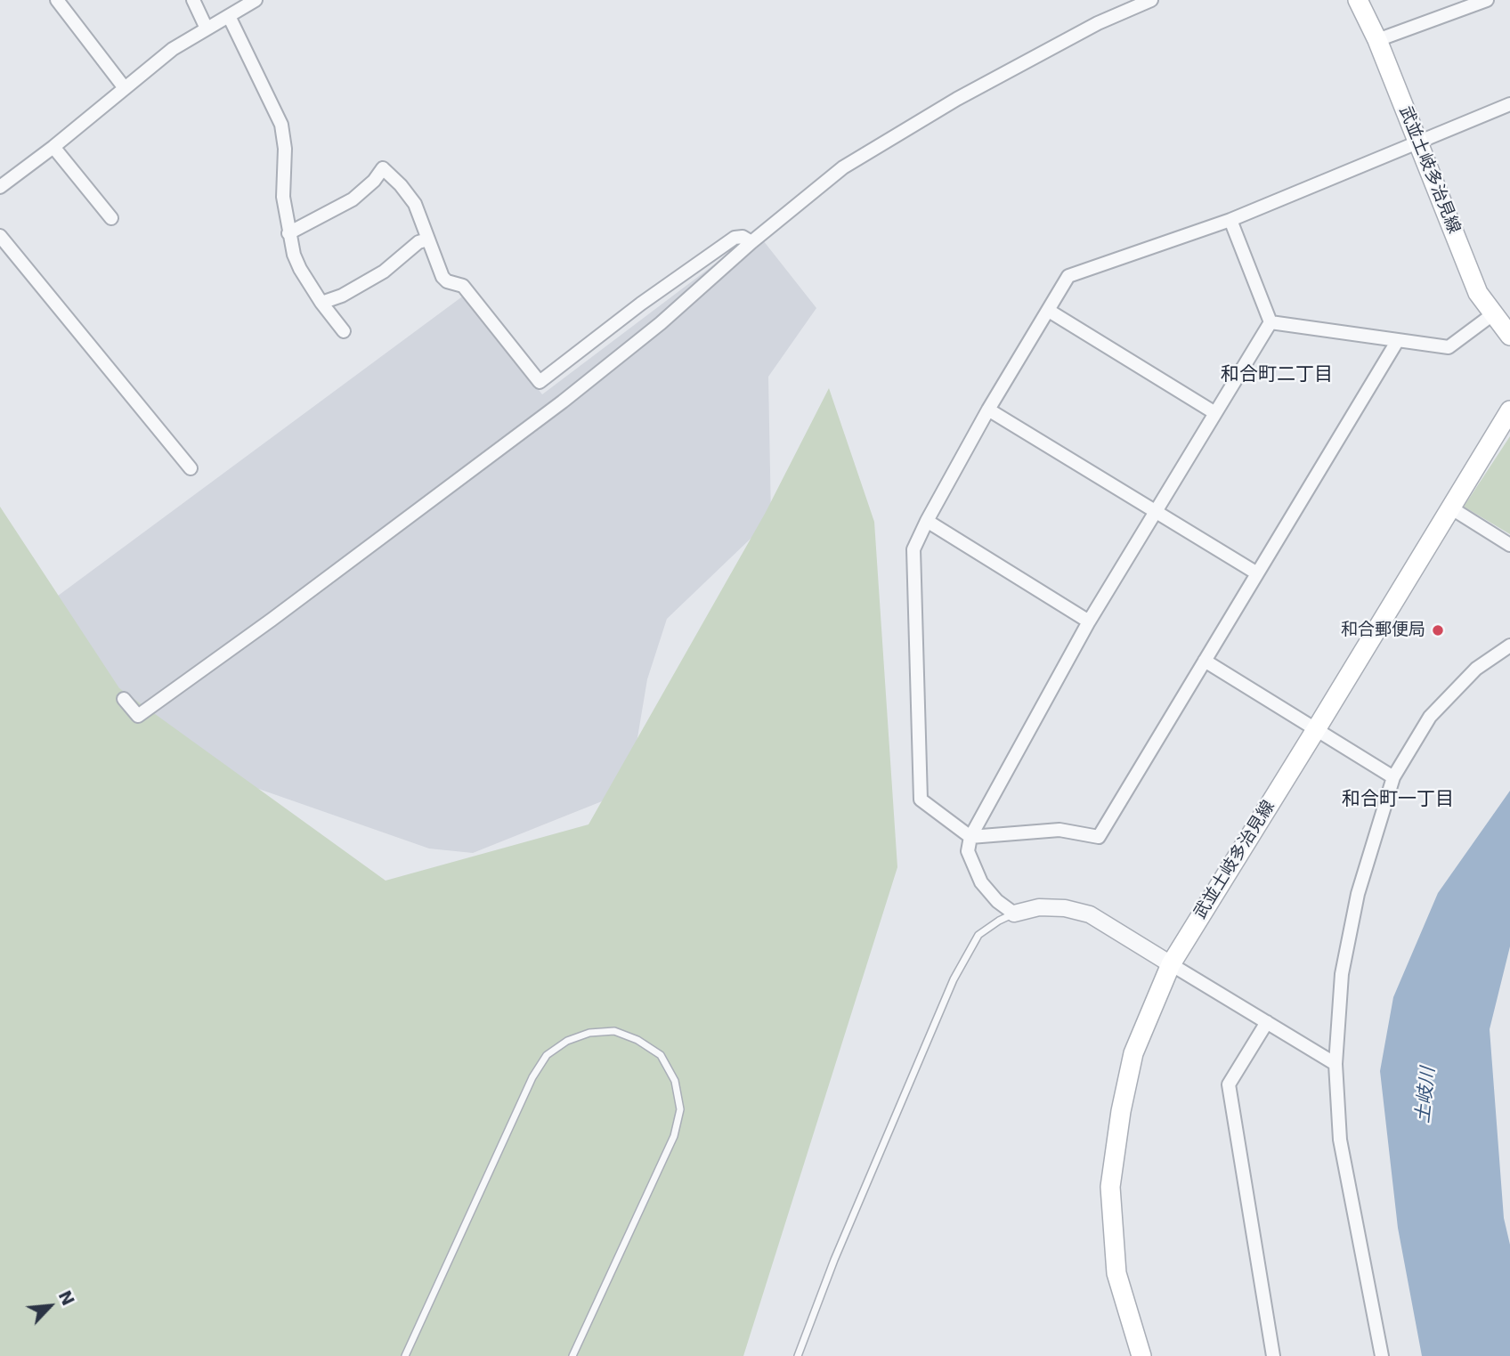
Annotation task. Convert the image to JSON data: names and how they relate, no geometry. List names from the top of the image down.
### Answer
{
  "streets": {
    "main road": ["武並土岐多治見線"]
  },
  "districts": ["和合町二丁目", "和合町一丁目"],
  "water": ["土岐川"],
  "places": ["和合郵便局"],
  "north": "top right"
}
